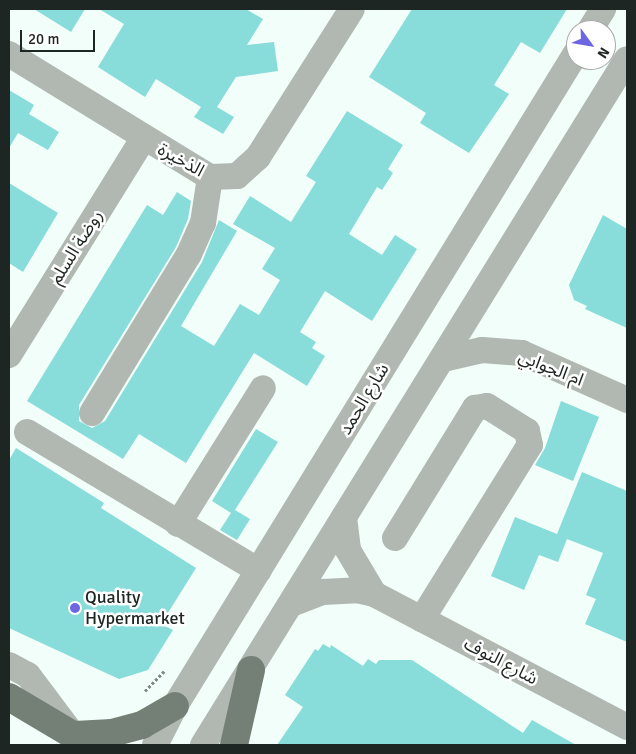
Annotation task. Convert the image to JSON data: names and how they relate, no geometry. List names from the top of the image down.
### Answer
{
  "streets": {
    "street": [
      "الذخيرة",
      "روضة السلم",
      "ام الجوابي",
      "شارع الحمد",
      "شارع النوف"
    ]
  },
  "crossings": [
    ["الذخيرة", "روضة السلم"]
  ],
  "places": ["Quality Hypermarket"],
  "scale_bar": "20 m",
  "north": "bottom right"
}
